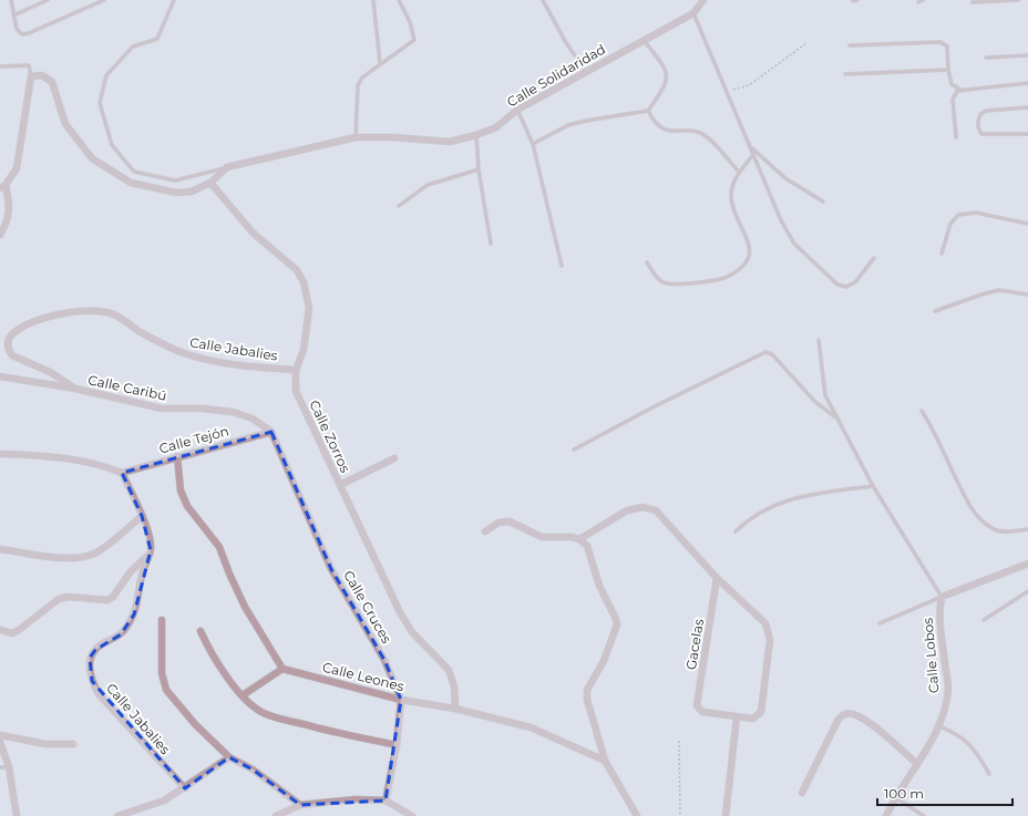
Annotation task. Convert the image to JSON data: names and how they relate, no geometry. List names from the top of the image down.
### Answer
{
  "streets": {
    "street": [
      "Calle Solidaridad",
      "Calle Jabalies",
      "Calle Caribú",
      "Calle Zorros",
      "Calle Tejón",
      "Calle Cruces",
      "Gacelas",
      "Calle Lobos",
      "Calle Leones"
    ]
  },
  "crossings": [
    ["Calle Jabalies", "Calle Caribú"],
    ["Calle Jabalies", "Calle Zorros"],
    ["Calle Jabalies", "Calle Tejón"],
    ["Calle Caribú", "Calle Tejón"],
    ["Calle Caribú", "Calle Cruces"],
    ["Calle Zorros", "Calle Leones"],
    ["Calle Tejón", "Calle Cruces"],
    ["Calle Cruces", "Calle Leones"]
  ],
  "scale_bar": "100 m"
}
